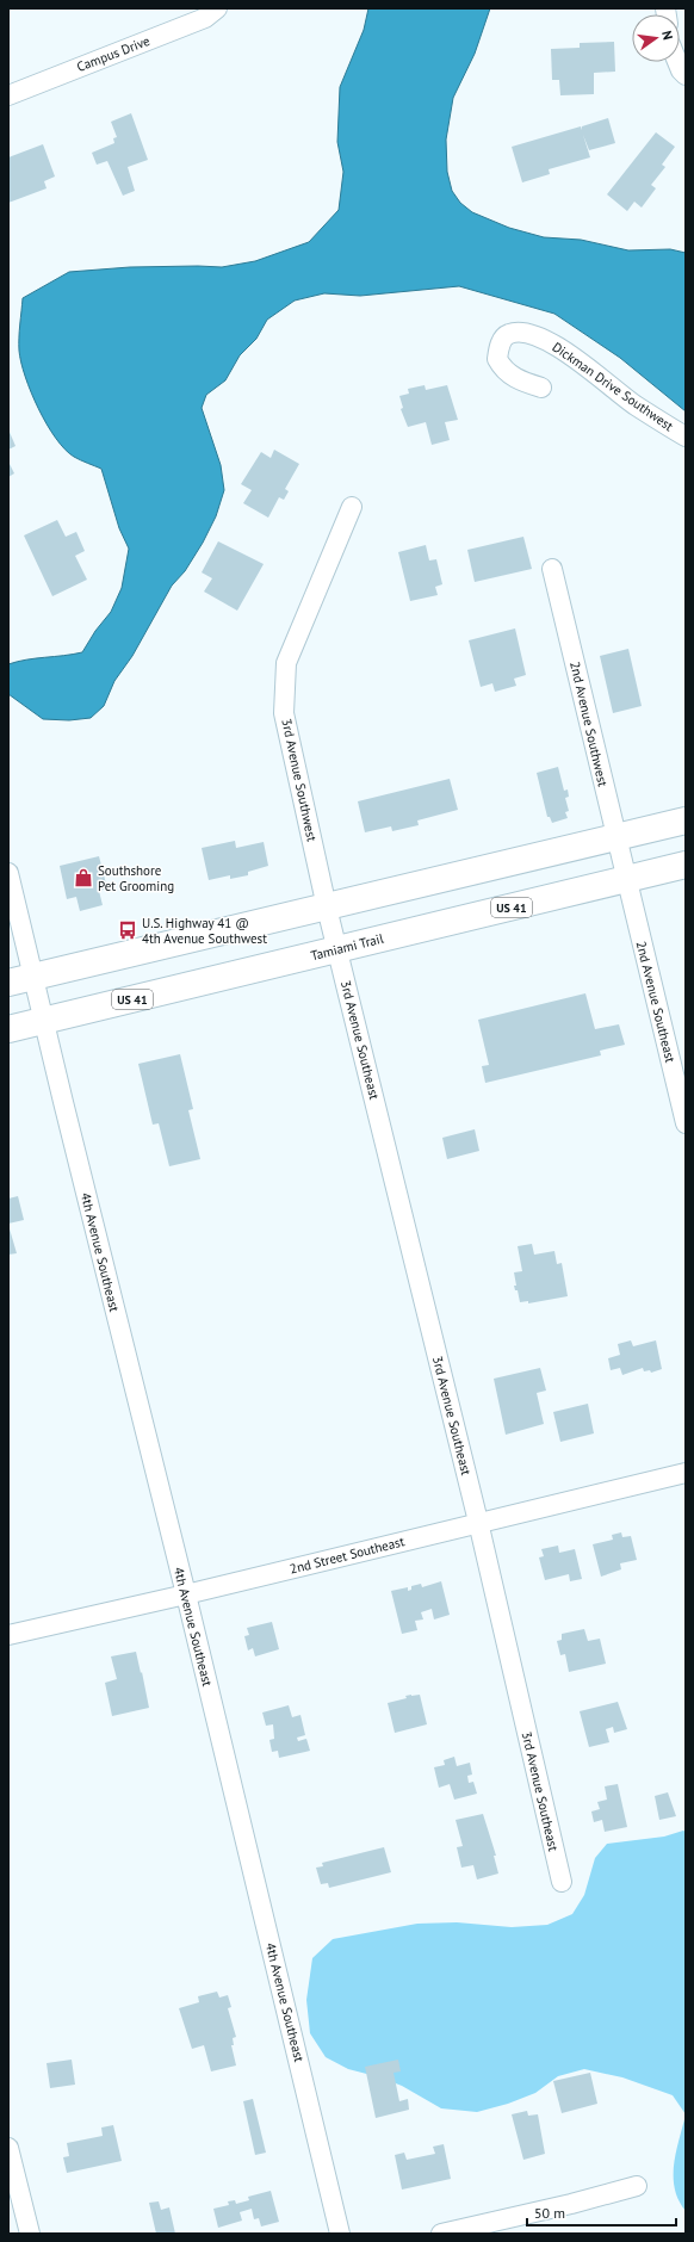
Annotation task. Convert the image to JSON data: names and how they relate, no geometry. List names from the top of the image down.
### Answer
{
  "streets": {
    "main road": ["US 41", "Tamiami Trail"],
    "street": [
      "Campus Drive",
      "Dickman Drive Southwest",
      "2nd Avenue Southwest",
      "3rd Avenue Southwest",
      "2nd Avenue Southeast",
      "3rd Avenue Southeast",
      "4th Avenue Southeast",
      "2nd Street Southeast"
    ]
  },
  "crossings": [
    ["2nd Avenue Southwest", "Tamiami Trail"],
    ["2nd Avenue Southwest", "2nd Avenue Southeast"],
    ["3rd Avenue Southwest", "Tamiami Trail"],
    ["3rd Avenue Southwest", "3rd Avenue Southeast"],
    ["Tamiami Trail", "2nd Avenue Southeast"],
    ["Tamiami Trail", "3rd Avenue Southeast"],
    ["Tamiami Trail", "4th Avenue Southeast"],
    ["3rd Avenue Southeast", "2nd Street Southeast"],
    ["4th Avenue Southeast", "2nd Street Southeast"]
  ],
  "places": {
    "shop": ["Southshore Pet Grooming"],
    "bus stop": ["U.S. Highway 41 @ 4th Avenue Southwest"]
  },
  "scale_bar": "50 m",
  "north": "right"
}
